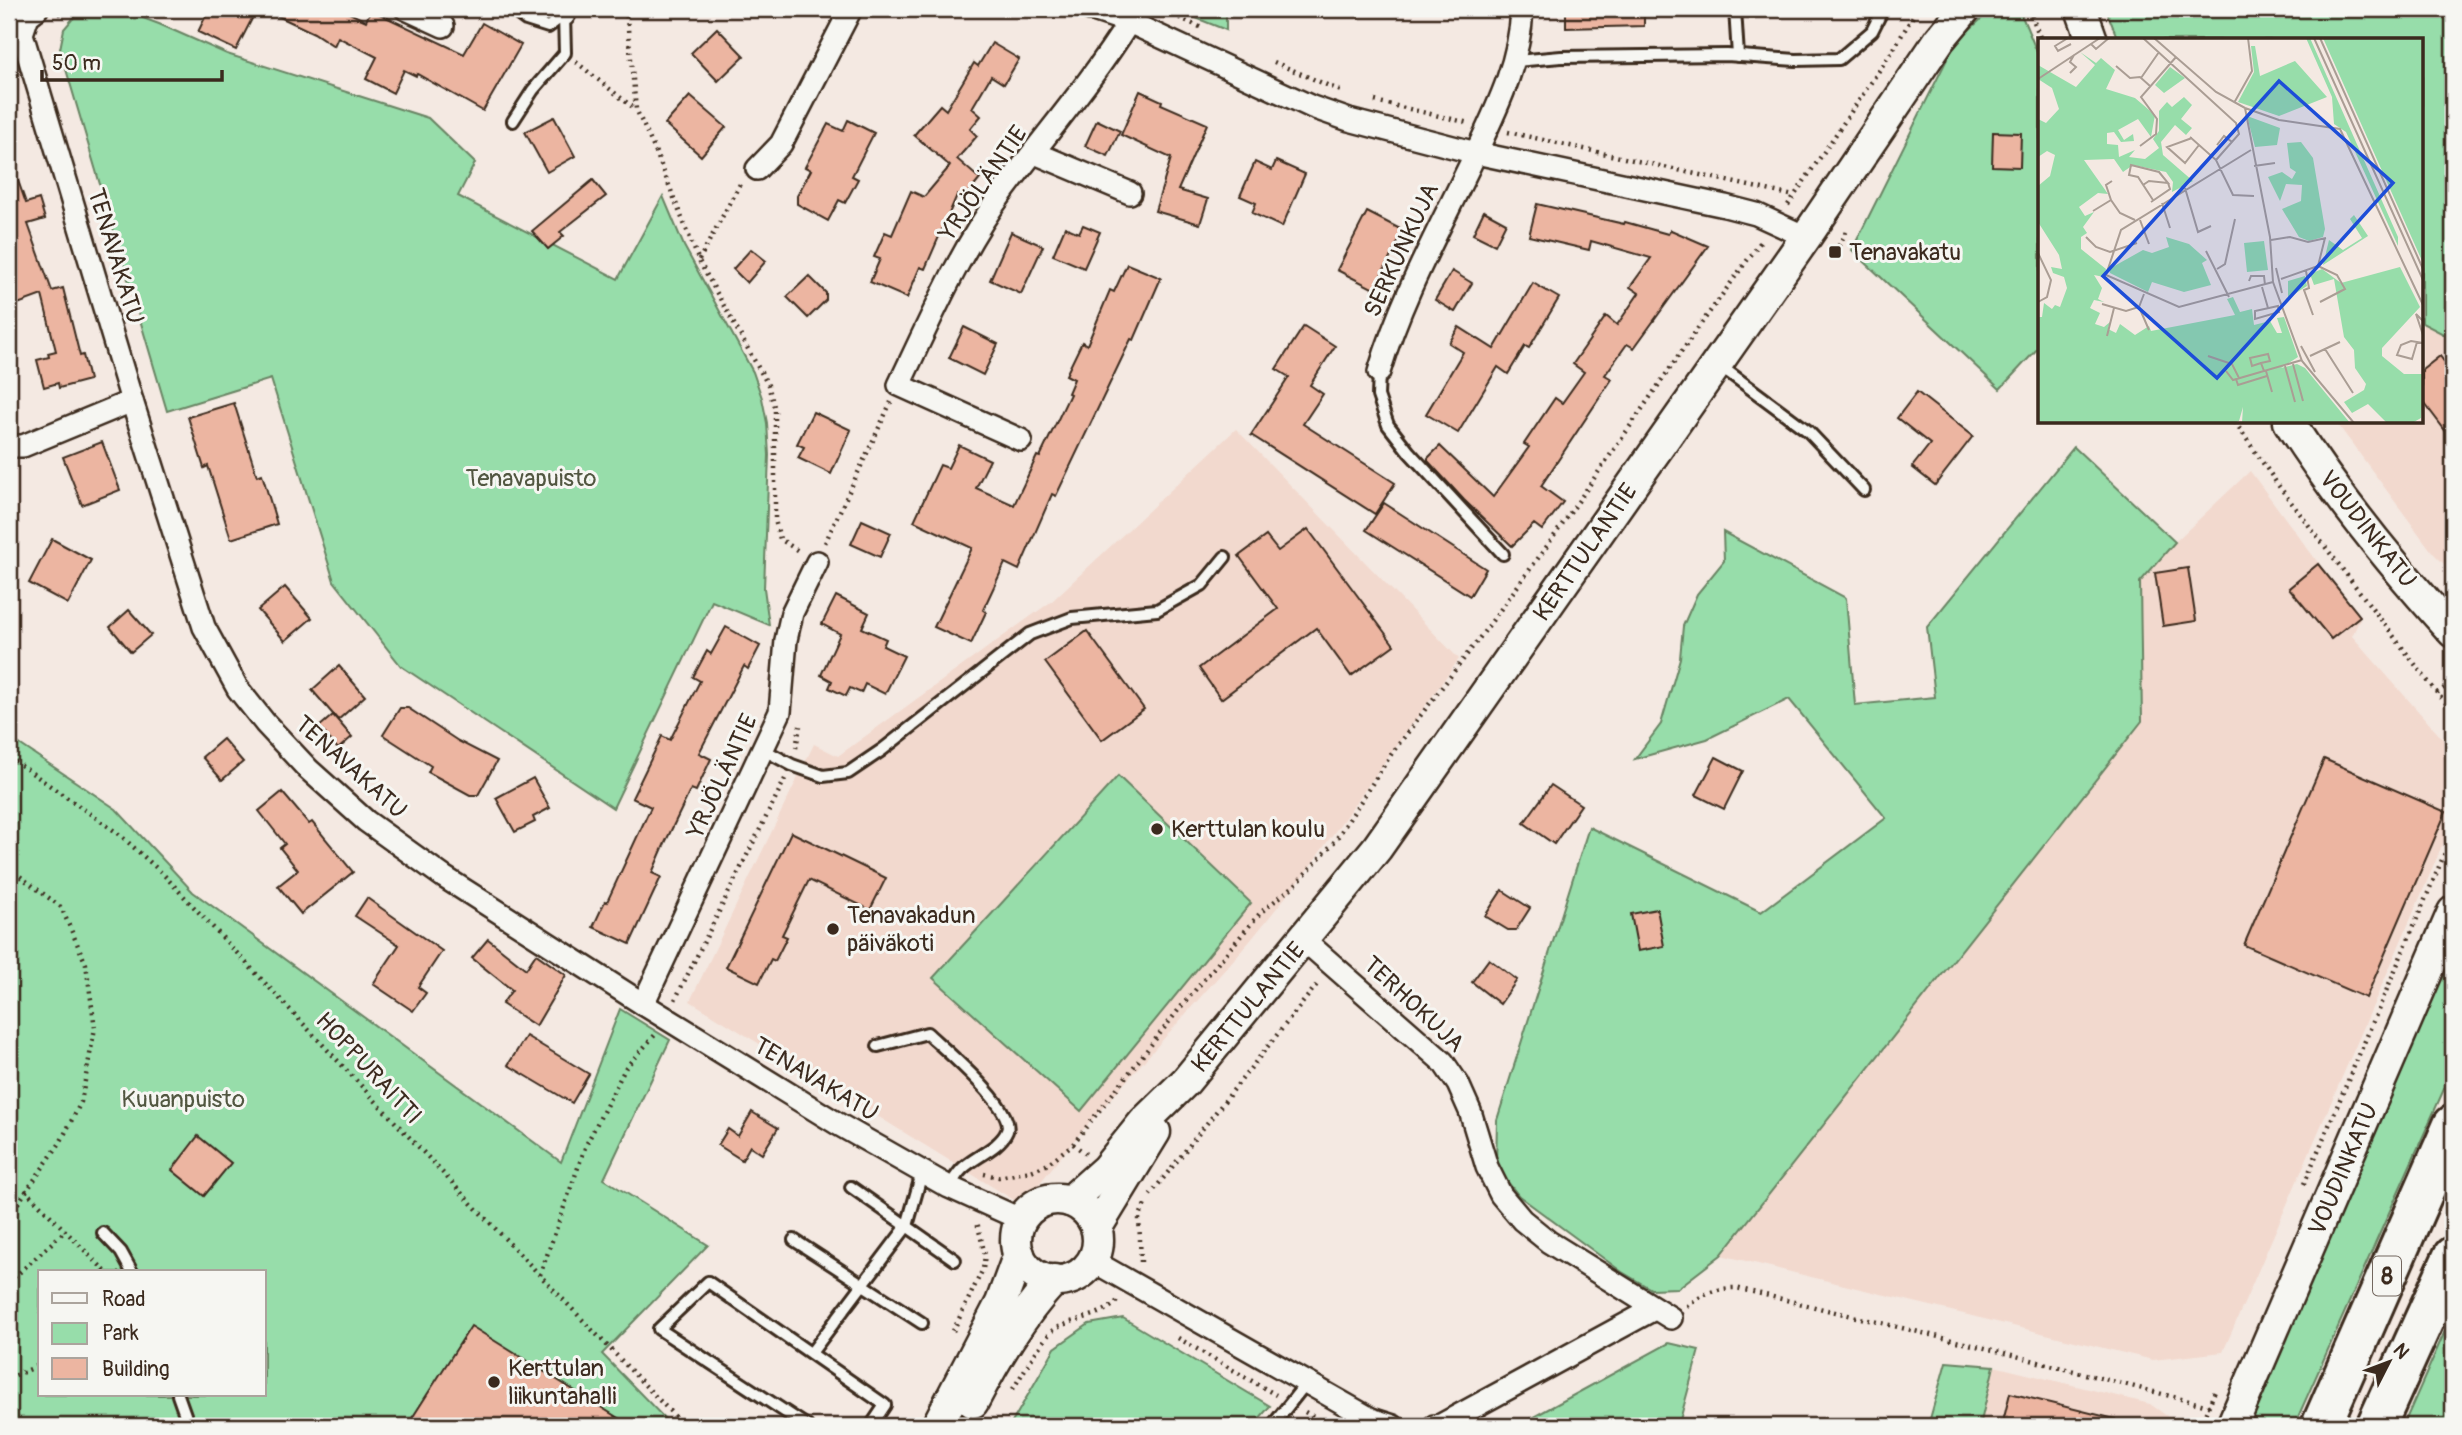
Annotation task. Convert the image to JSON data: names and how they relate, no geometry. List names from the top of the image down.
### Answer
{
  "streets": {
    "highway": ["8"],
    "street": [
      "YRJÖLÄNTIE",
      "SERKUNKUJA",
      "TENAVAKATU",
      "VOUDINKATU",
      "KERTTULANTIE",
      "TERHOKUJA"
    ],
    "path": ["HOPPURAITTI"]
  },
  "crossings": [
    ["YRJÖLÄNTIE", "TENAVAKATU"],
    ["TENAVAKATU", "KERTTULANTIE"],
    ["KERTTULANTIE", "TERHOKUJA"]
  ],
  "parks": ["Tenavapuisto", "Kuuanpuisto"],
  "places": {
    "transit": ["Tenavakatu"],
    "other": ["Kerttulan koulu", "Tenavakadun päiväkoti", "Kerttulan liikuntahalli"]
  },
  "legend": ["Road", "Park", "Building"],
  "scale_bar": "50 m",
  "north": "top right"
}
